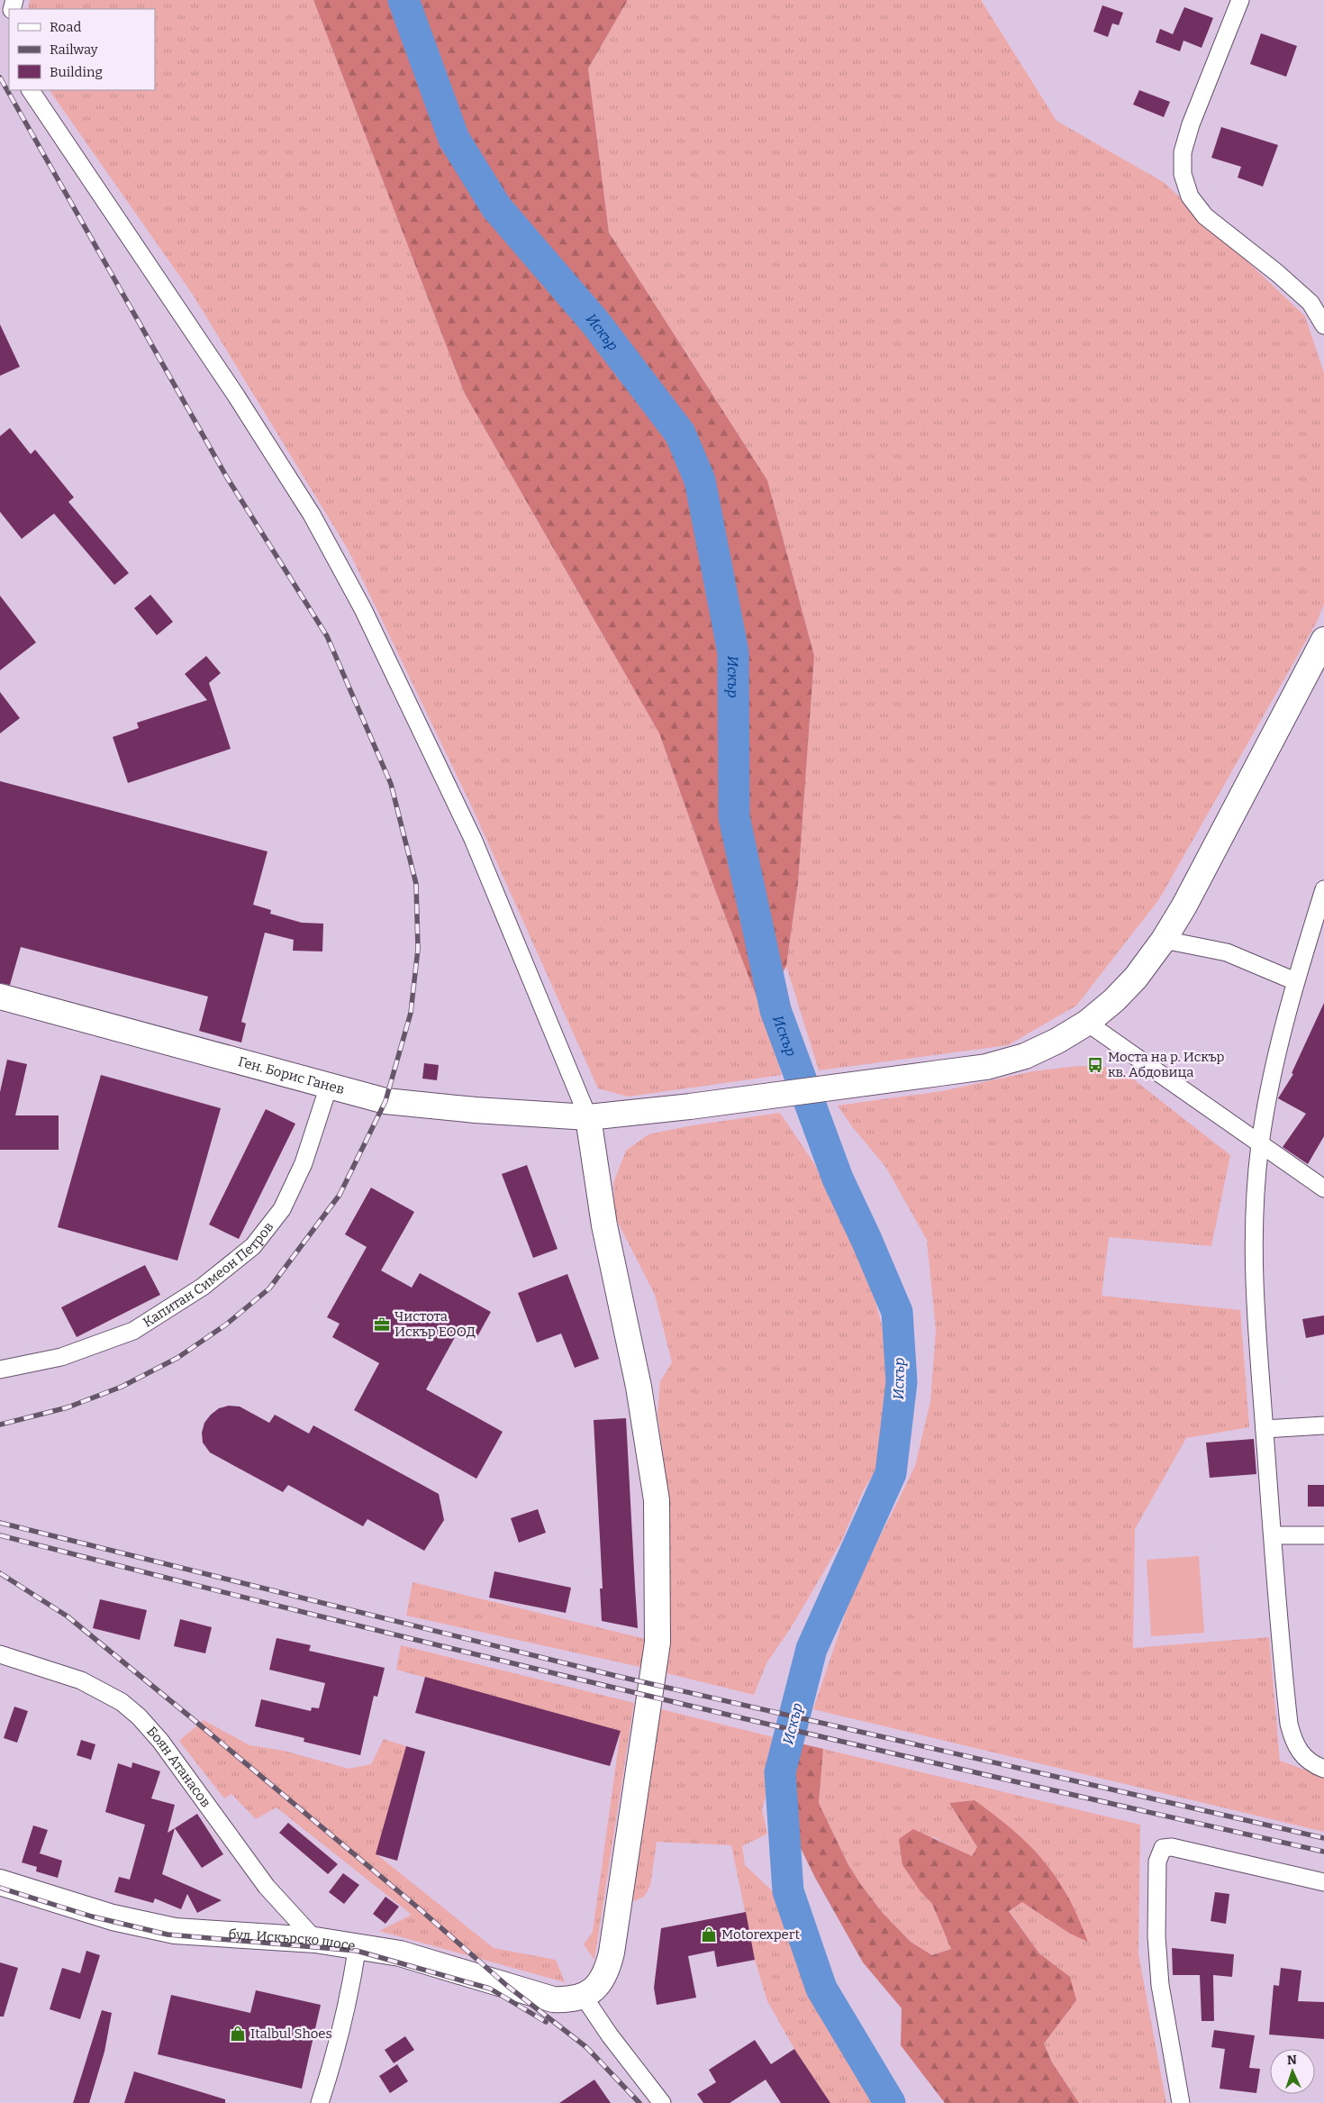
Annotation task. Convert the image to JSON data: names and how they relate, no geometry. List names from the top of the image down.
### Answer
{
  "streets": {
    "street": [
      "Ген. Борис Ганев",
      "Капитан Симеон Петров",
      "Боян Атанасов",
      "бул. Искърско шосе"
    ]
  },
  "crossings": [
    ["Ген. Борис Ганев", "Капитан Симеон Петров"],
    ["Боян Атанасов", "бул. Искърско шосе"]
  ],
  "water": ["Искър"],
  "places": {
    "bus stop": ["Моста на р. Искър кв. Абдовица"],
    "office": ["Чистота Искър ЕООД"],
    "shop": ["Motorexpert", "Italbul Shoes"]
  },
  "legend": ["Road", "Railway", "Building"],
  "north": "top"
}
